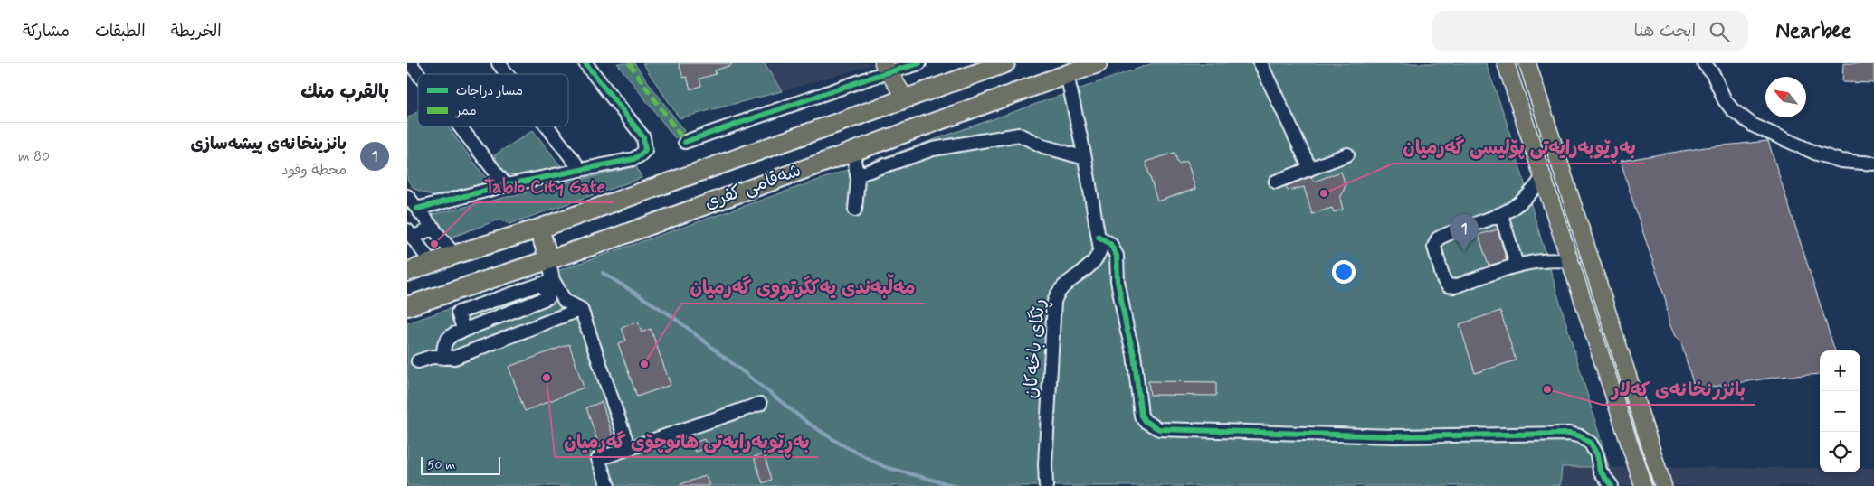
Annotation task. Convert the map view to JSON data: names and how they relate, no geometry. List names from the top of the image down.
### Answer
{
  "streets": {
    "highway": ["شەقامی کفری"],
    "street": ["ڕێگای باخەکان"]
  },
  "crossings": [
    ["شەقامی کفری", "ڕێگای باخەکان"]
  ],
  "places": [
    "بەڕێوبەرایەتی پۆلیسی گەرمیان",
    "Tablo City Gate",
    "مەڵبەندی یەکگرتووی گەرمیان",
    "بەڕێوبەرایەتی هاتوچۆی گەرمیان",
    "بانزرنخانەی کەلار"
  ],
  "legend": ["مسار دراجات", "ممر"],
  "scale_bar": "50 m",
  "north": "top left",
  "page": {
    "header": "Nearbee",
    "search": "ابحث هنا",
    "nav": ["الخريطة", "الطبقات", "مشاركة"],
    "heading": "بالقرب منك",
    "list": [
      {
        "mark": "1",
        "name": "بانزینخانەی پیشەسازی",
        "note": "محطة وقود",
        "value": "80 m"
      }
    ],
    "pins": "1",
    "map_buttons": ["+", "−"],
    "scale": "50 m"
  }
}
